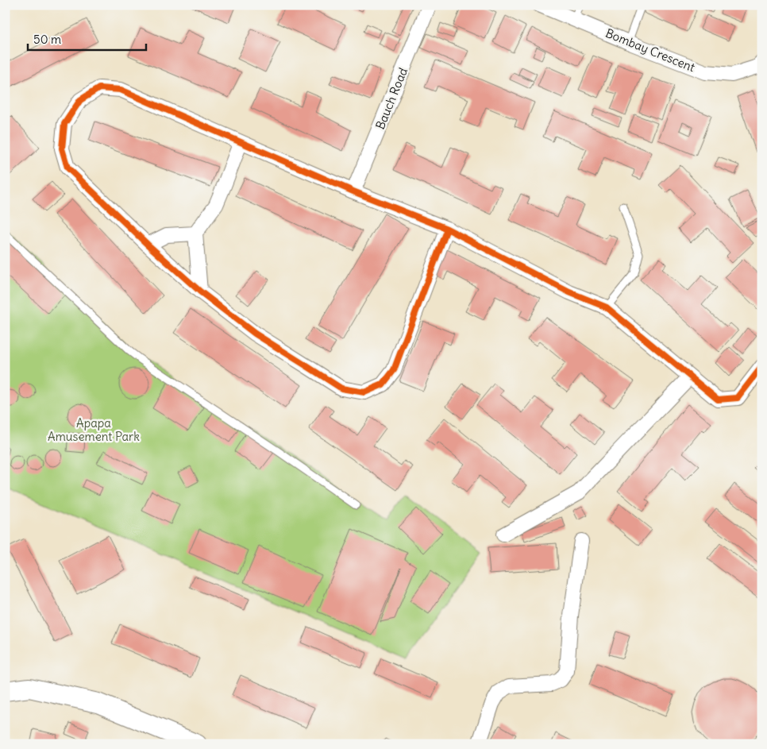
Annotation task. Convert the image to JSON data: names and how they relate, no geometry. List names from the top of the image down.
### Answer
{
  "streets": {
    "street": ["Bombay Crescent", "Bauch Road"]
  },
  "parks": ["Apapa Amusement Park"],
  "scale_bar": "50 m"
}
